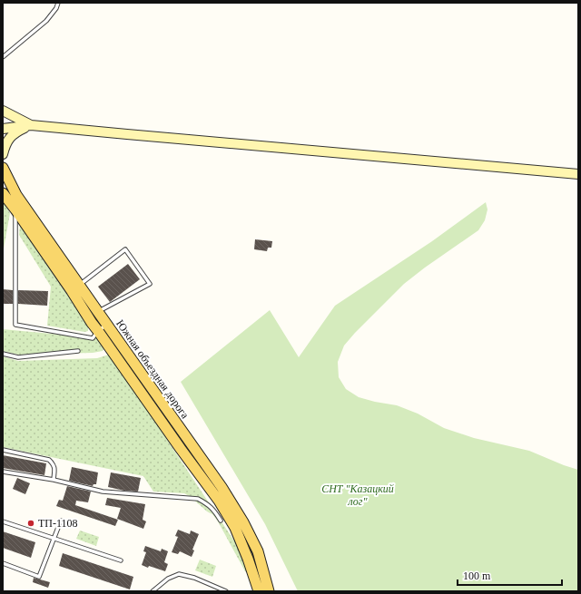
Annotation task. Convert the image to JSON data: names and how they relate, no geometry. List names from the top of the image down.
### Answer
{
  "streets": {
    "main road": ["Южная объездная дорога"]
  },
  "parks": ["СНТ \"Казацкий лог\""],
  "places": ["ТП-1108"],
  "scale_bar": "100 m"
}
